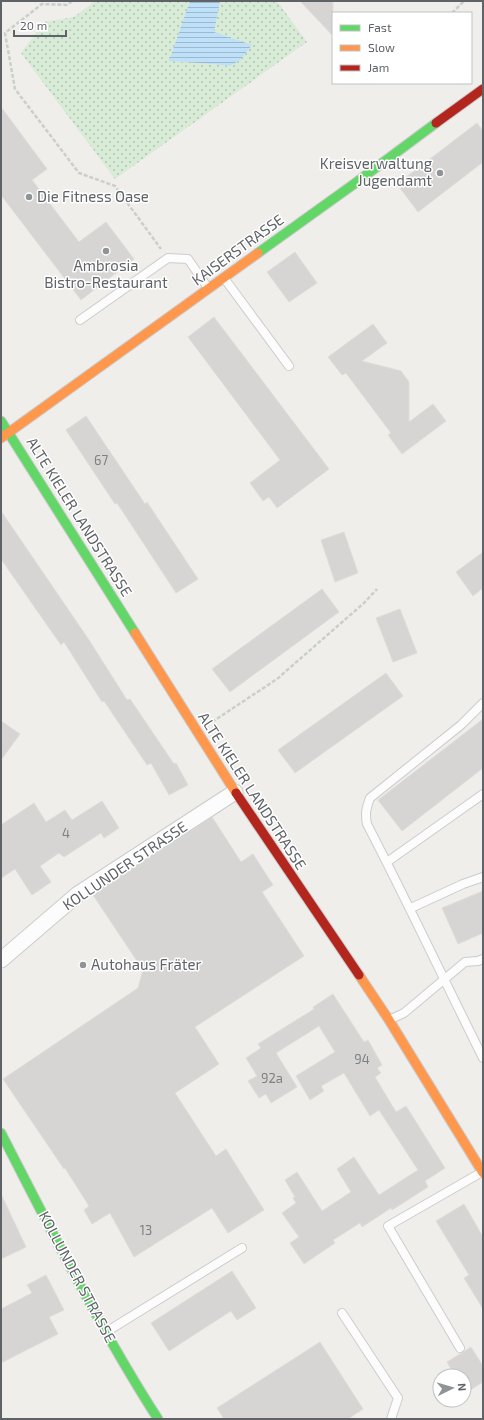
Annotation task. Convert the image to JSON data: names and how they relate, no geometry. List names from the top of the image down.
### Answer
{
  "streets": {
    "street": ["KAISERSTRASSE", "ALTE KIELER LANDSTRASSE", "KOLLUNDER STRASSE"]
  },
  "crossings": [
    ["KAISERSTRASSE", "ALTE KIELER LANDSTRASSE"],
    ["ALTE KIELER LANDSTRASSE", "KOLLUNDER STRASSE"]
  ],
  "places": [
    "Kreisverwaltung Jugendamt",
    "Die Fitness Oase",
    "Ambrosia Bistro-Restaurant",
    "Autohaus Fräter"
  ],
  "house_numbers": [
    "67",
    "4",
    "94",
    "92a",
    "13"
  ],
  "legend": ["Fast", "Slow", "Jam"],
  "scale_bar": "20 m",
  "north": "right"
}
